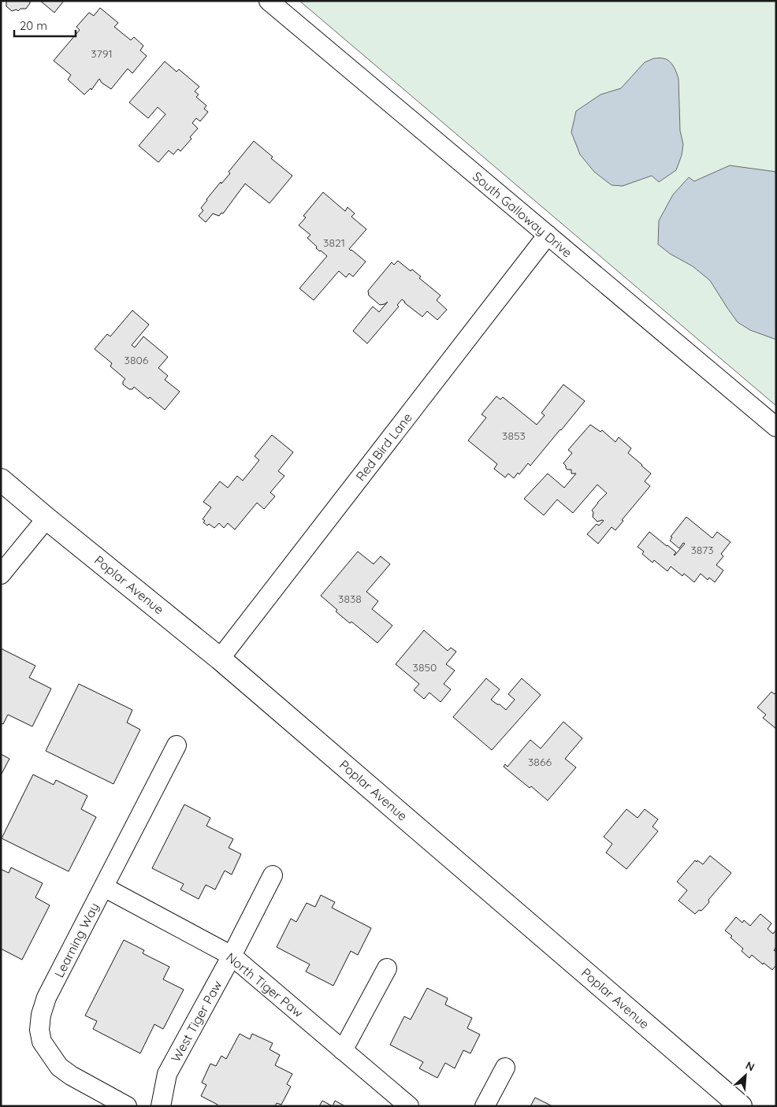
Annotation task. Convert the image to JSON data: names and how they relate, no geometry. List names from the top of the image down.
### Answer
{
  "streets": {
    "main road": ["Poplar Avenue"],
    "street": [
      "South Galloway Drive",
      "Red Bird Lane",
      "Learning Way",
      "North Tiger Paw",
      "West Tiger Paw"
    ]
  },
  "crossings": [
    ["South Galloway Drive", "Red Bird Lane"],
    ["Red Bird Lane", "Poplar Avenue"],
    ["Learning Way", "North Tiger Paw"],
    ["North Tiger Paw", "West Tiger Paw"]
  ],
  "house_numbers": [
    "3791",
    "3821",
    "3806",
    "3853",
    "3873",
    "3838",
    "3850",
    "3866"
  ],
  "scale_bar": "20 m",
  "north": "top right"
}
